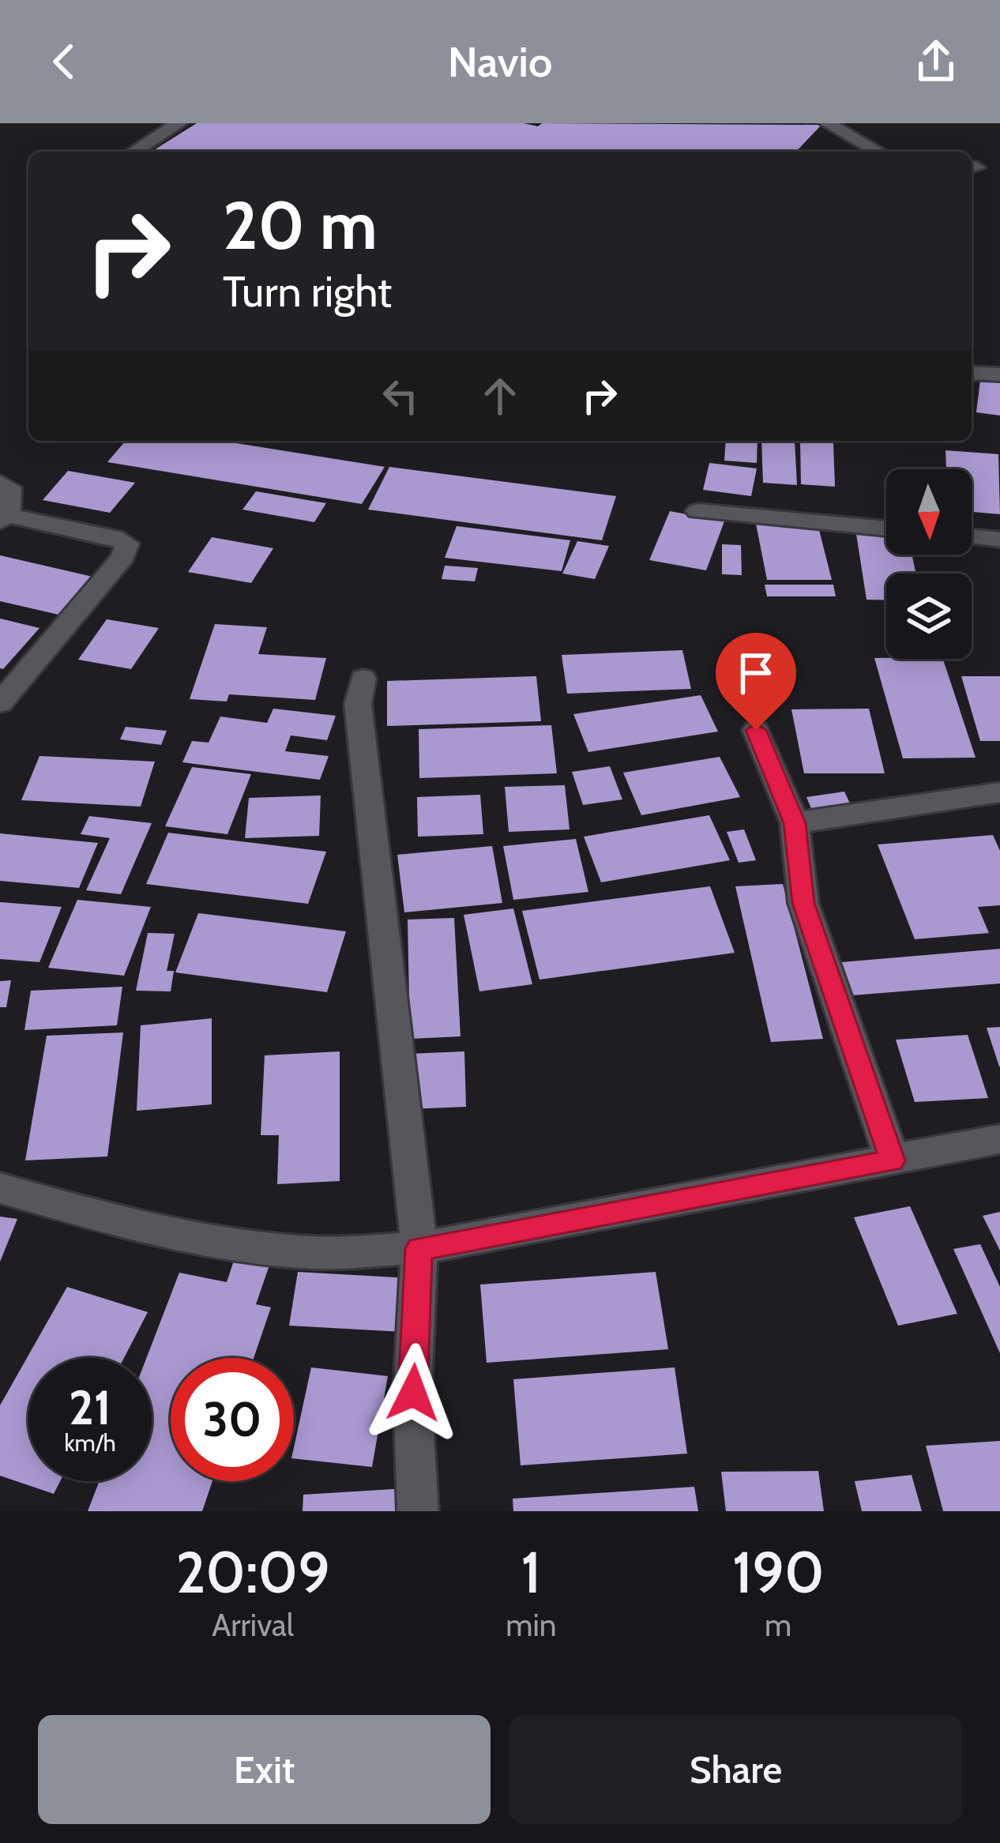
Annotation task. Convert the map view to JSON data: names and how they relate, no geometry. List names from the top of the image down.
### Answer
{
  "north": "bottom",
  "page": {
    "header": "Navio",
    "turn": ["20 m", "Turn right"],
    "speed": "21 km/h",
    "limit": "30",
    "eta": [
      "20:09",
      "Arrival",
      "1",
      "min",
      "190",
      "m"
    ],
    "buttons": ["Exit", "Share"]
  }
}
